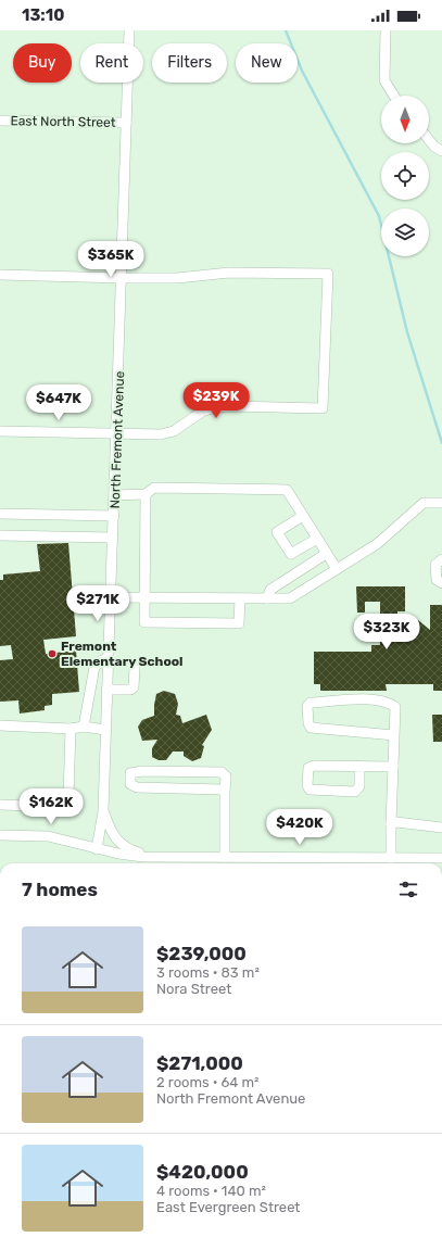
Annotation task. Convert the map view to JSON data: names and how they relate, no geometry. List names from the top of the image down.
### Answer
{
  "streets": {
    "street": ["East North Street", "North Fremont Avenue"]
  },
  "crossings": [
    ["East North Street", "North Fremont Avenue"]
  ],
  "places": ["Fremont Elementary School"],
  "north": "bottom",
  "page": {
    "status": "13:10",
    "chip": [
      "Buy",
      "Rent",
      "Filters",
      "New"
    ],
    "price": [
      "$365K",
      "$239K",
      "$647K",
      "$271K",
      "$323K",
      "$162K",
      "$420K"
    ],
    "heading": "7 homes",
    "list": [
      {
        "name": "$239,000",
        "note": "3 rooms · 83 m² · Nora Street"
      },
      {
        "name": "$271,000",
        "note": "2 rooms · 64 m² · North Fremont Avenue"
      },
      {
        "name": "$420,000",
        "note": "4 rooms · 140 m² · East Evergreen Street"
      }
    ]
  }
}
